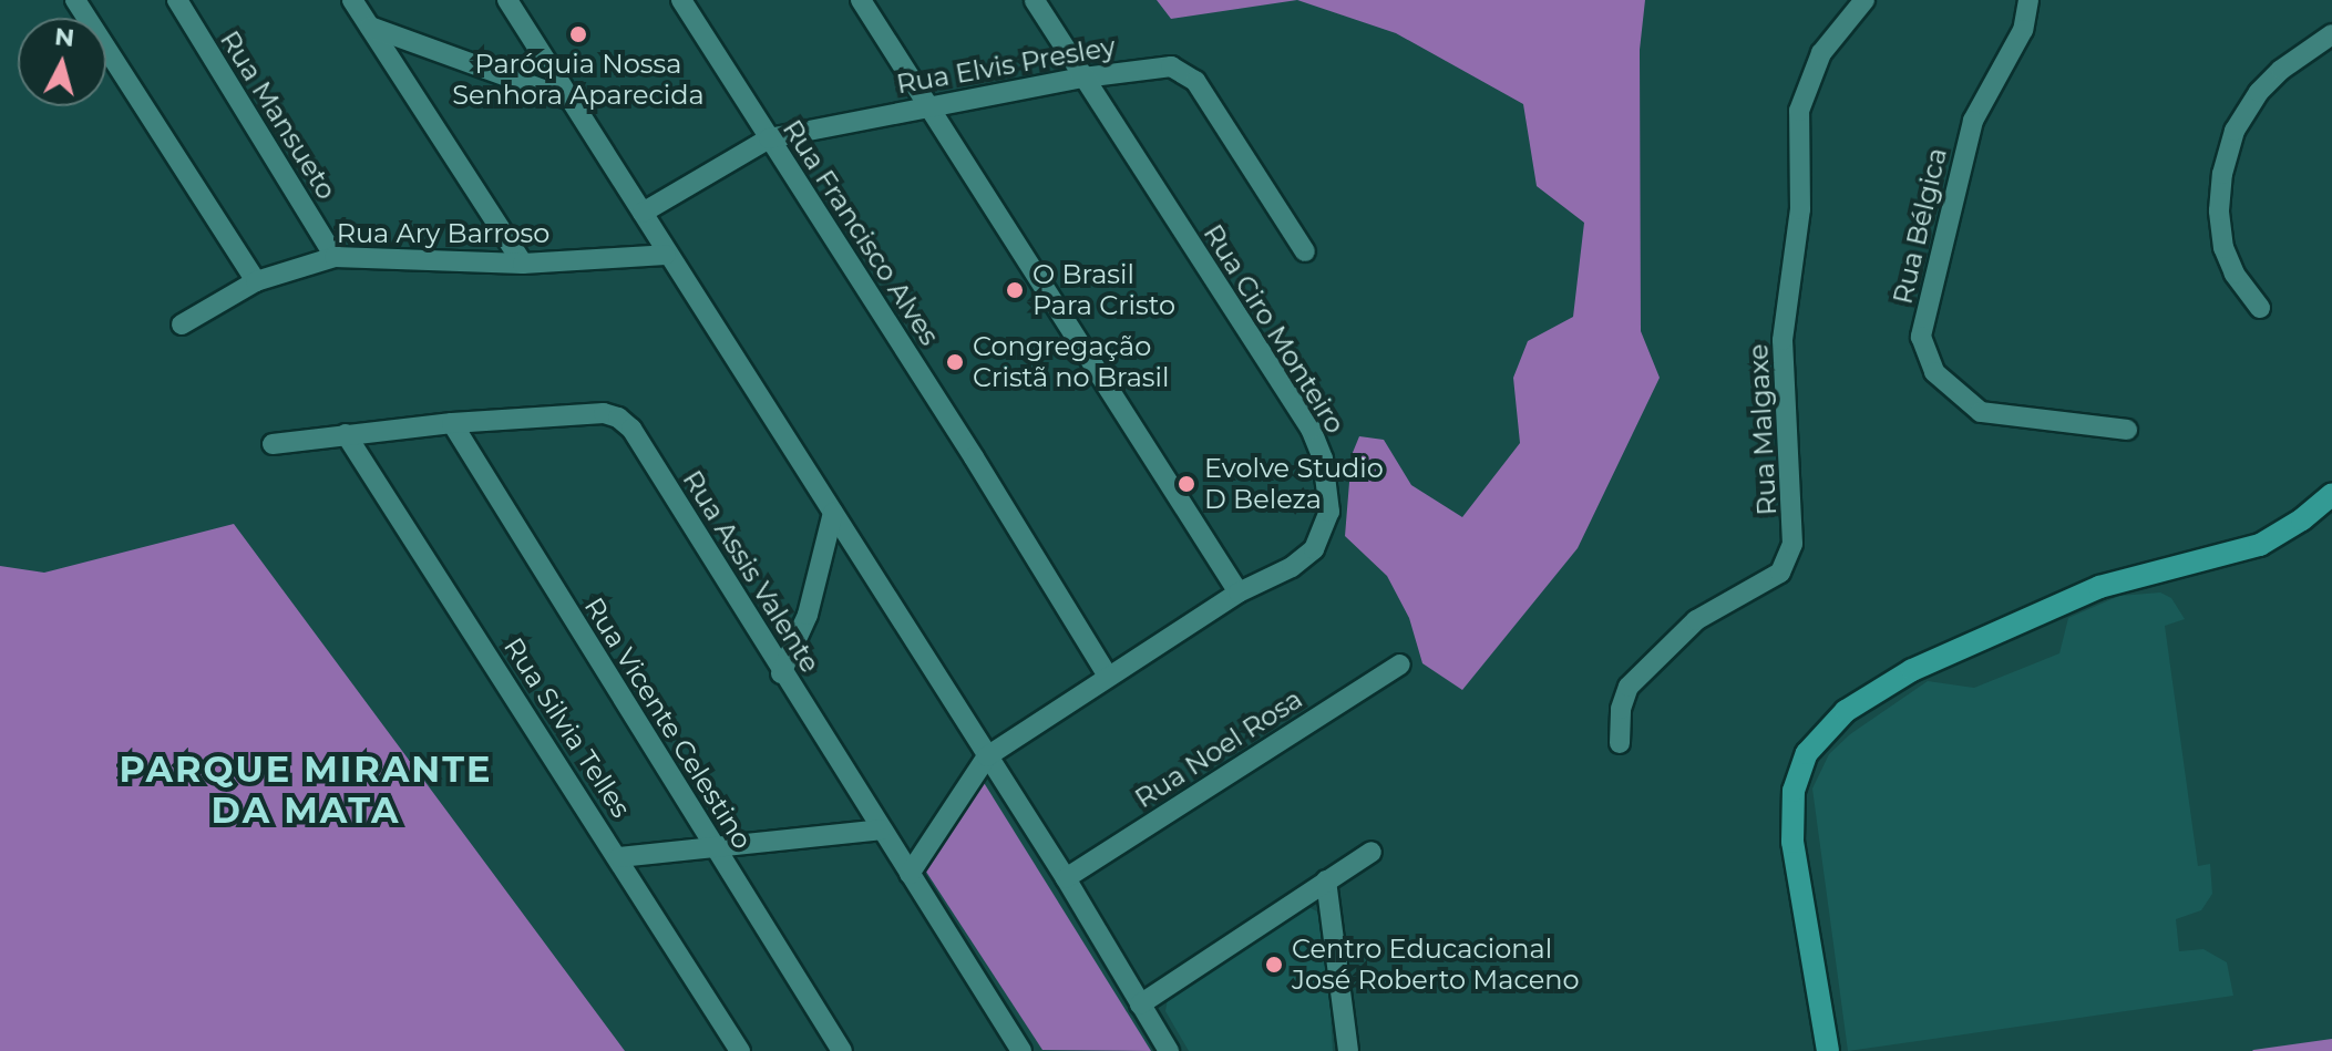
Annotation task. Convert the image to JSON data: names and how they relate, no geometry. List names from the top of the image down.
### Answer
{
  "streets": {
    "street": [
      "Rua Elvis Presley",
      "Rua Mansueto",
      "Rua Bélgica",
      "Rua Francisco Alves",
      "Rua Ary Barroso",
      "Rua Ciro Monteiro",
      "Rua Malgaxe",
      "Rua Assis Valente",
      "Rua Vicente Celestino",
      "Rua Silvia Telles",
      "Rua Noel Rosa"
    ]
  },
  "crossings": [
    ["Rua Elvis Presley", "Rua Francisco Alves"],
    ["Rua Elvis Presley", "Rua Ciro Monteiro"],
    ["Rua Mansueto", "Rua Ary Barroso"],
    ["Rua Francisco Alves", "Rua Ciro Monteiro"],
    ["Rua Assis Valente", "Rua Vicente Celestino"],
    ["Rua Assis Valente", "Rua Silvia Telles"]
  ],
  "districts": ["PARQUE MIRANTE DA MATA"],
  "places": [
    "Paróquia Nossa Senhora Aparecida",
    "O Brasil Para Cristo",
    "Congregação Cristã no Brasil",
    "Evolve Studio D Beleza",
    "Centro Educacional José Roberto Maceno"
  ],
  "north": "top"
}
